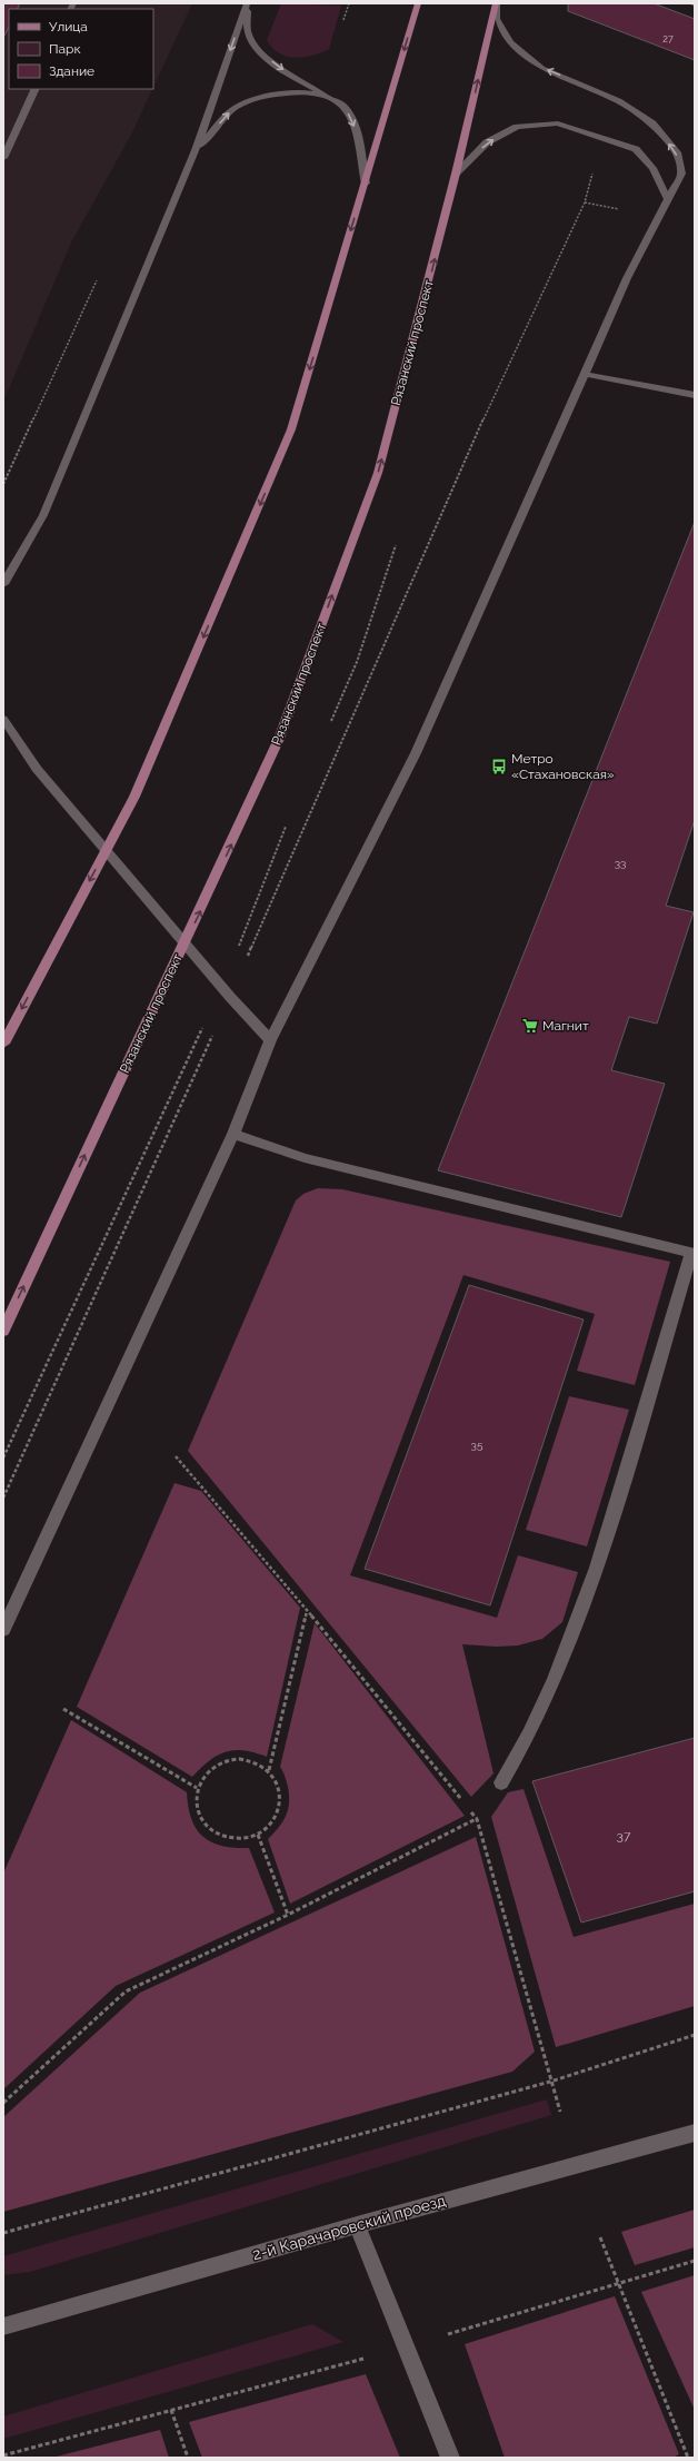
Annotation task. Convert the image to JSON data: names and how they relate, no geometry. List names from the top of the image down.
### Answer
{
  "streets": {
    "main road": ["Рязанский проспект"],
    "street": ["2-й Карачаровский проезд"]
  },
  "places": {
    "bus stop": ["Метро «Стахановская»"],
    "supermarket": ["Магнит"]
  },
  "house_numbers": [
    "27",
    "33",
    "35",
    "37"
  ],
  "legend": ["Улица", "Парк", "Здание"]
}
